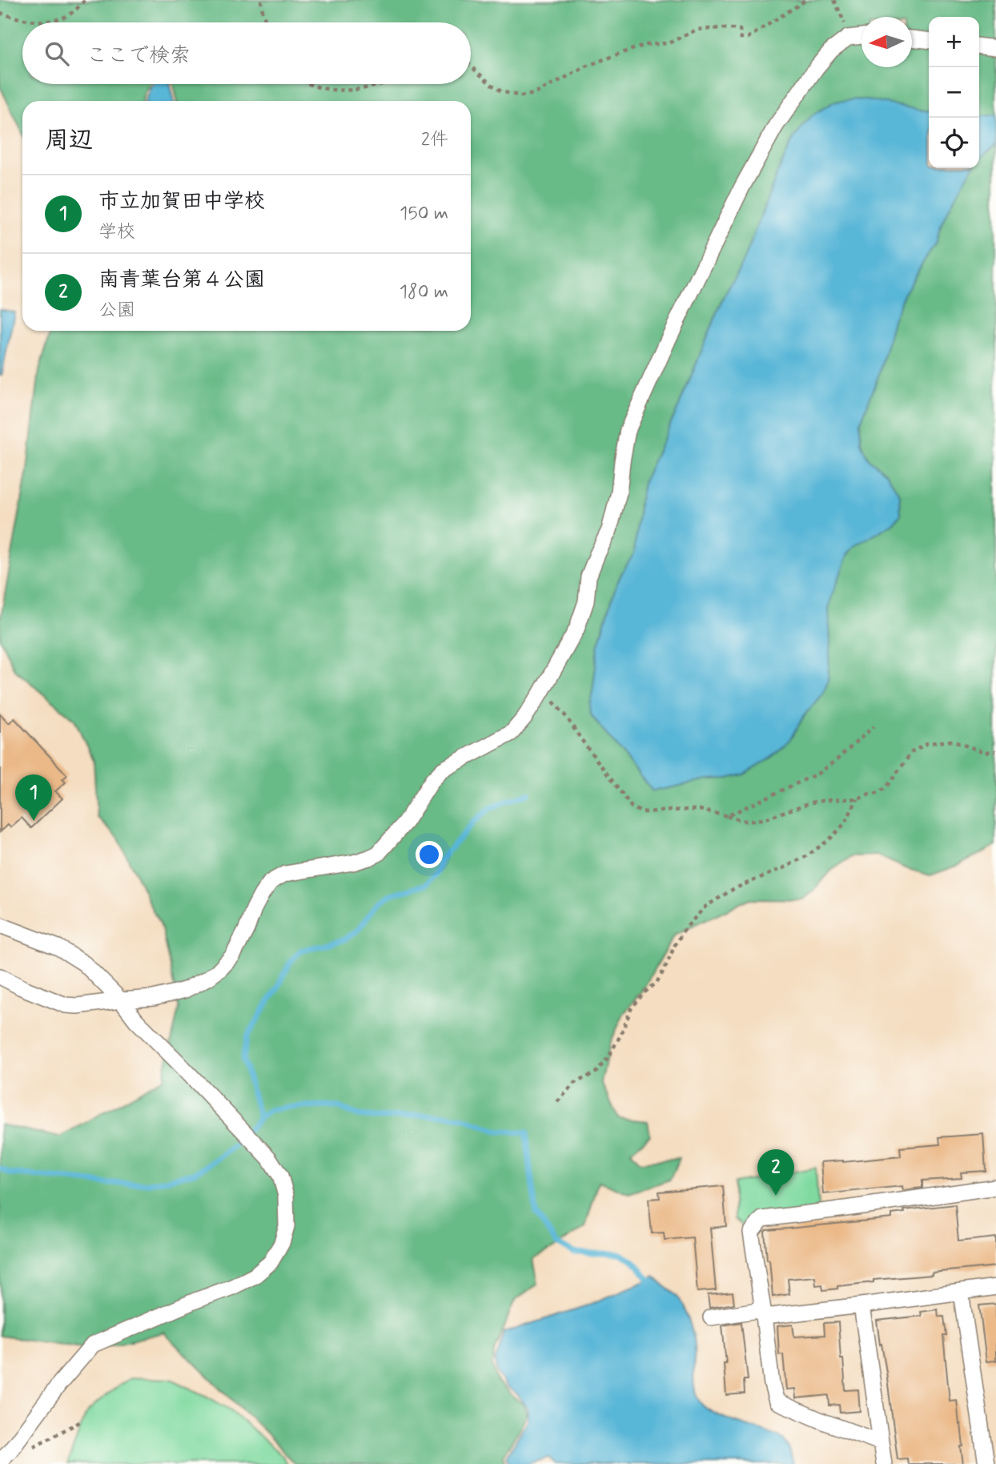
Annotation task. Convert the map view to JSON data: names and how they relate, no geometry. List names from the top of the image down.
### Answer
{
  "north": "left",
  "page": {
    "map_buttons": ["+", "−"],
    "search": "ここで検索",
    "heading": ["周辺", "2件"],
    "list": [
      {
        "mark": "1",
        "name": "市立加賀田中学校",
        "note": "学校",
        "value": "150 m"
      },
      {
        "mark": "2",
        "name": "南青葉台第４公園",
        "note": "公園",
        "value": "180 m"
      }
    ],
    "pins": ["1", "2"]
  }
}
